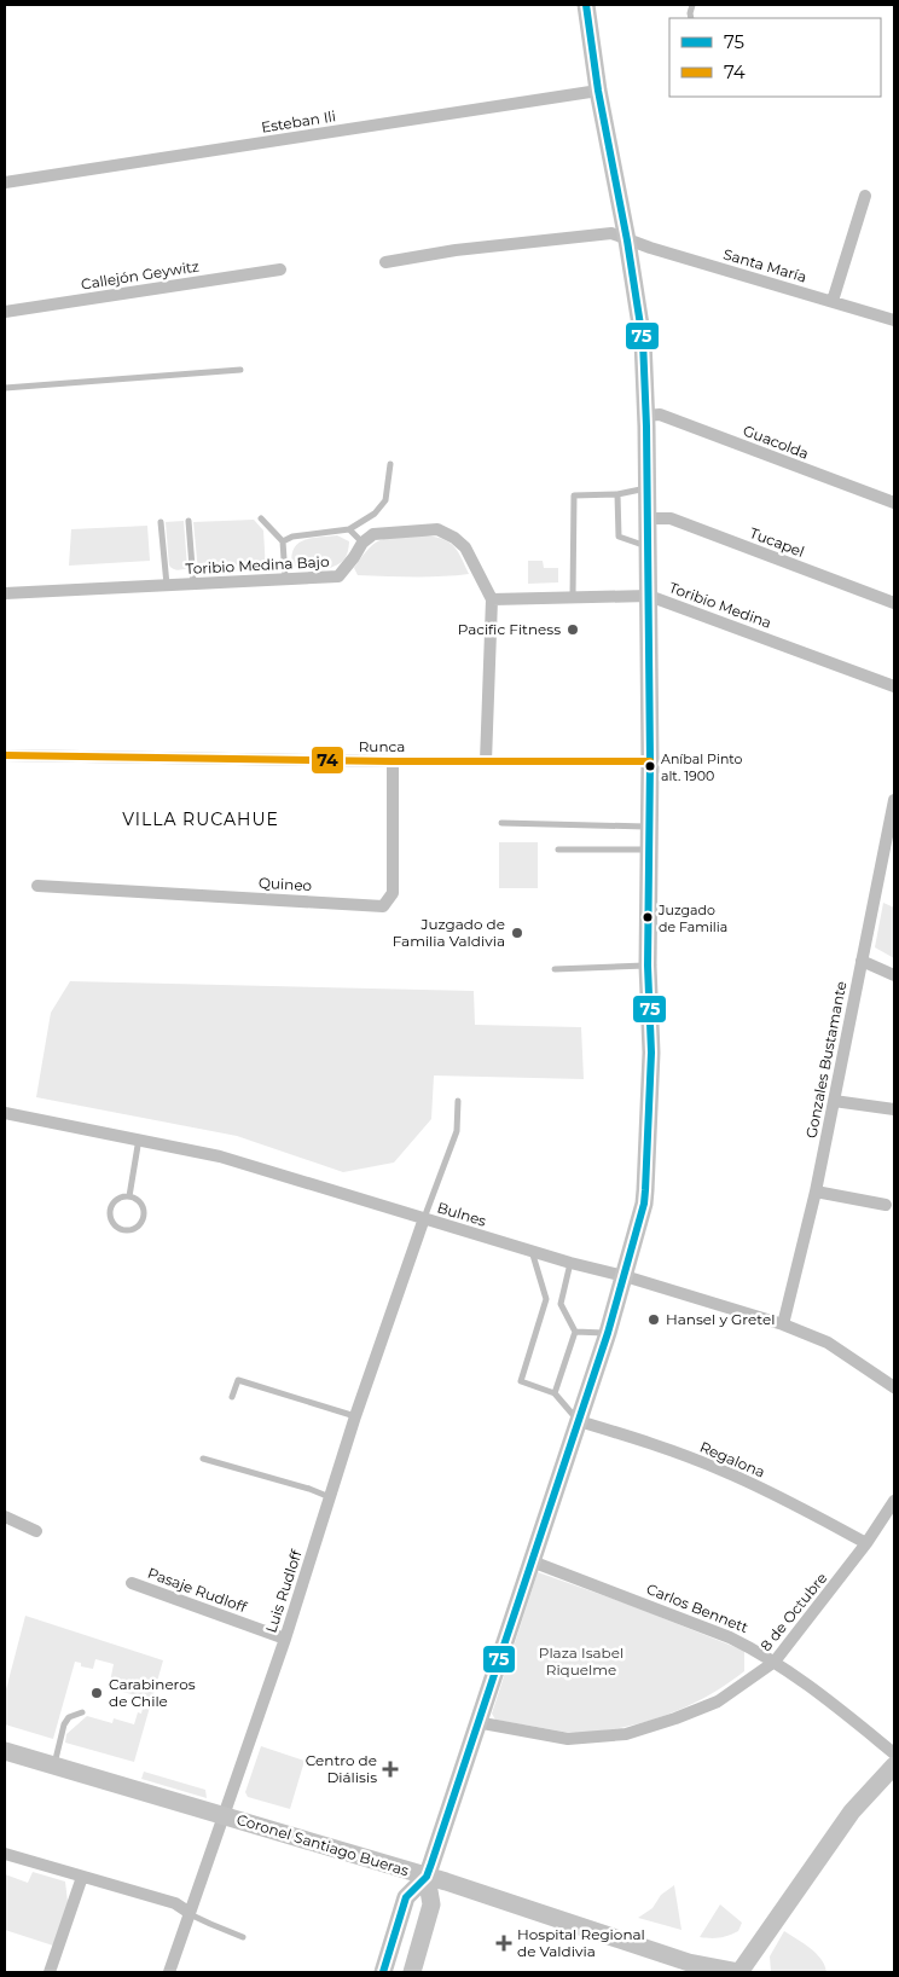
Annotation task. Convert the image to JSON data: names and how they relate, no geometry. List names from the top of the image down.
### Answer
{
  "streets": {
    "main road": ["Coronel Santiago Bueras"],
    "street": [
      "Esteban Ili",
      "Santa María",
      "Callejón Geywitz",
      "Guacolda",
      "Tucapel",
      "Toribio Medina Bajo",
      "Toribio Medina",
      "Runca",
      "Quineo",
      "Gonzales Bustamante",
      "Bulnes",
      "Regalona",
      "Pasaje Rudloff",
      "Luis Rudloff",
      "Carlos Bennett",
      "8 de Octubre"
    ]
  },
  "crossings": [
    ["Runca", "Quineo"],
    ["Gonzales Bustamante", "Bulnes"],
    ["Bulnes", "Luis Rudloff"],
    ["Regalona", "8 de Octubre"],
    ["Pasaje Rudloff", "Luis Rudloff"],
    ["Luis Rudloff", "Coronel Santiago Bueras"],
    ["Carlos Bennett", "8 de Octubre"]
  ],
  "districts": ["VILLA RUCAHUE"],
  "parks": ["Plaza Isabel Riquelme"],
  "places": {
    "other": [
      "Pacific Fitness",
      "Aníbal Pinto alt. 1900",
      "Juzgado de Familia",
      "Juzgado de Familia Valdivia",
      "Hansel y Gretel",
      "Carabineros de Chile"
    ],
    "health": ["Centro de Diálisis", "Hospital Regional de Valdivia"]
  },
  "lines": ["transit line 75", "transit line 74"],
  "legend": ["75", "74"]
}
